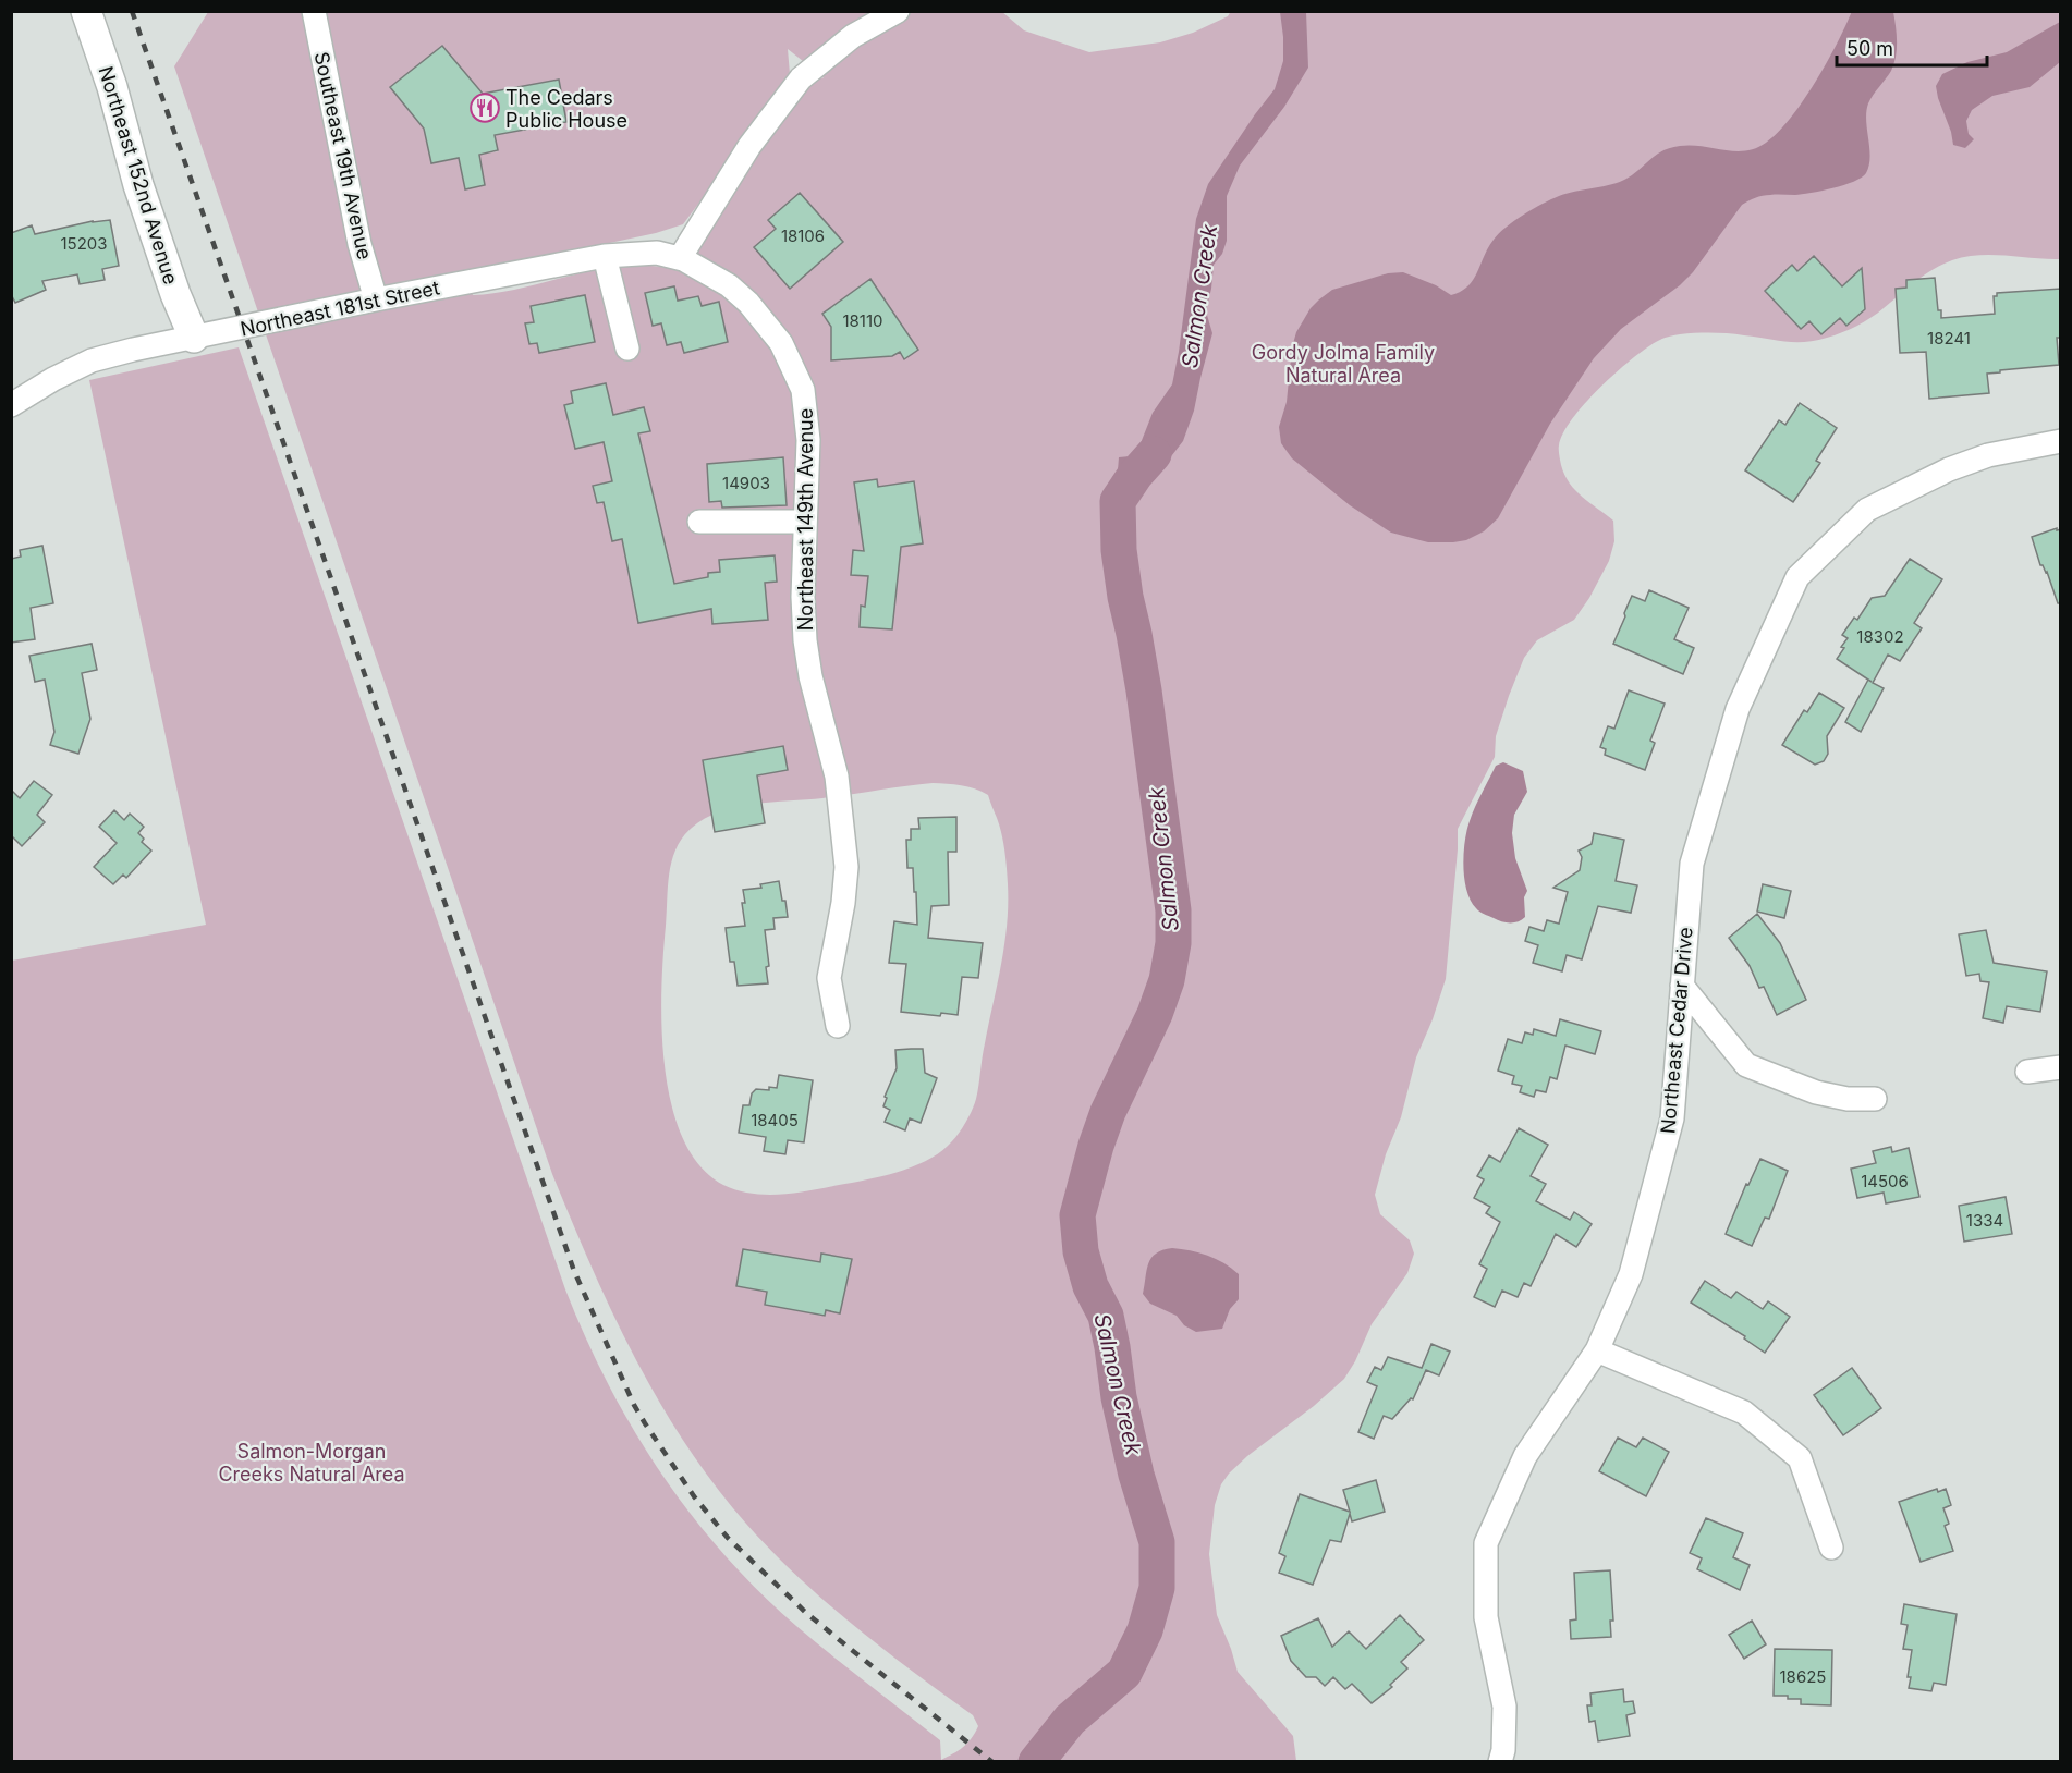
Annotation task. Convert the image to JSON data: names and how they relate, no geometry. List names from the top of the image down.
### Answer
{
  "streets": {
    "street": [
      "Southeast 19th Avenue",
      "Northeast 152nd Avenue",
      "Northeast 181st Street",
      "Northeast 149th Avenue",
      "Northeast Cedar Drive"
    ]
  },
  "crossings": [
    ["Southeast 19th Avenue", "Northeast 181st Street"],
    ["Northeast 152nd Avenue", "Northeast 181st Street"],
    ["Northeast 181st Street", "Northeast 149th Avenue"]
  ],
  "water": ["Salmon Creek"],
  "parks": ["Gordy Jolma Family Natural Area", "Salmon-Morgan Creeks Natural Area"],
  "places": {
    "restaurant": ["The Cedars Public House"]
  },
  "house_numbers": [
    "18106",
    "15203",
    "18110",
    "18241",
    "14903",
    "18302",
    "18405",
    "14506",
    "1334",
    "18625"
  ],
  "scale_bar": "50 m"
}
